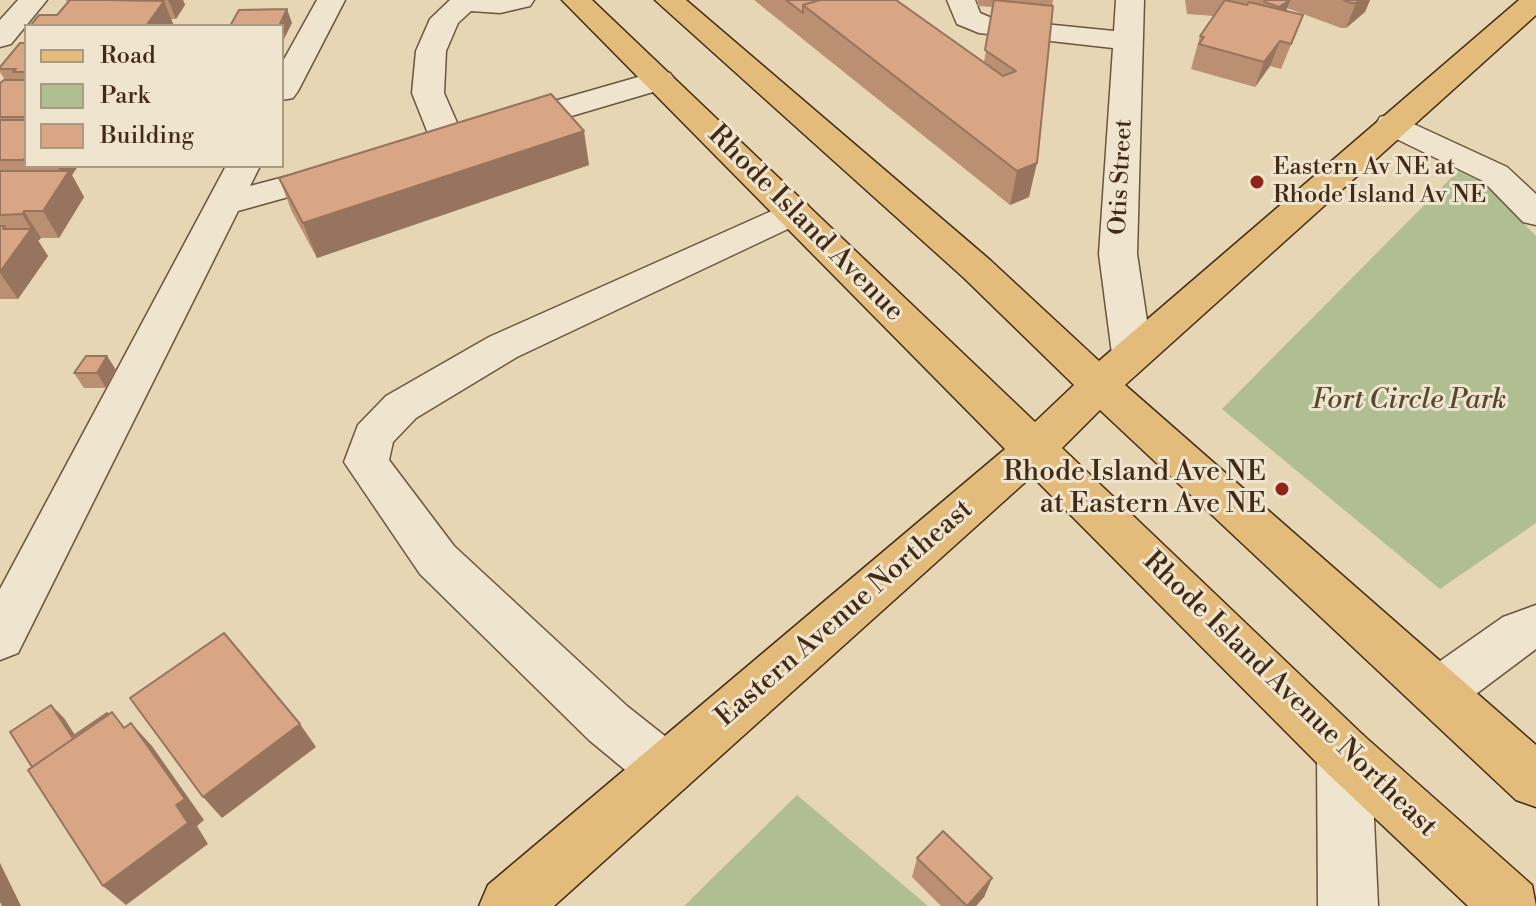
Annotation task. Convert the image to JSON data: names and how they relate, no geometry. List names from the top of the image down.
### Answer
{
  "streets": {
    "main road": ["Rhode Island Avenue", "Eastern Avenue Northeast", "Rhode Island Avenue Northeast"],
    "street": ["Otis Street"]
  },
  "crossings": [
    ["Otis Street", "Eastern Avenue Northeast"],
    ["Rhode Island Avenue", "Eastern Avenue Northeast"],
    ["Rhode Island Avenue", "Rhode Island Avenue Northeast"],
    ["Eastern Avenue Northeast", "Rhode Island Avenue Northeast"]
  ],
  "parks": ["Fort Circle Park"],
  "places": ["Eastern Av NE at Rhode Island Av NE", "Rhode Island Ave NE at Eastern Ave NE"],
  "legend": ["Road", "Park", "Building"]
}
